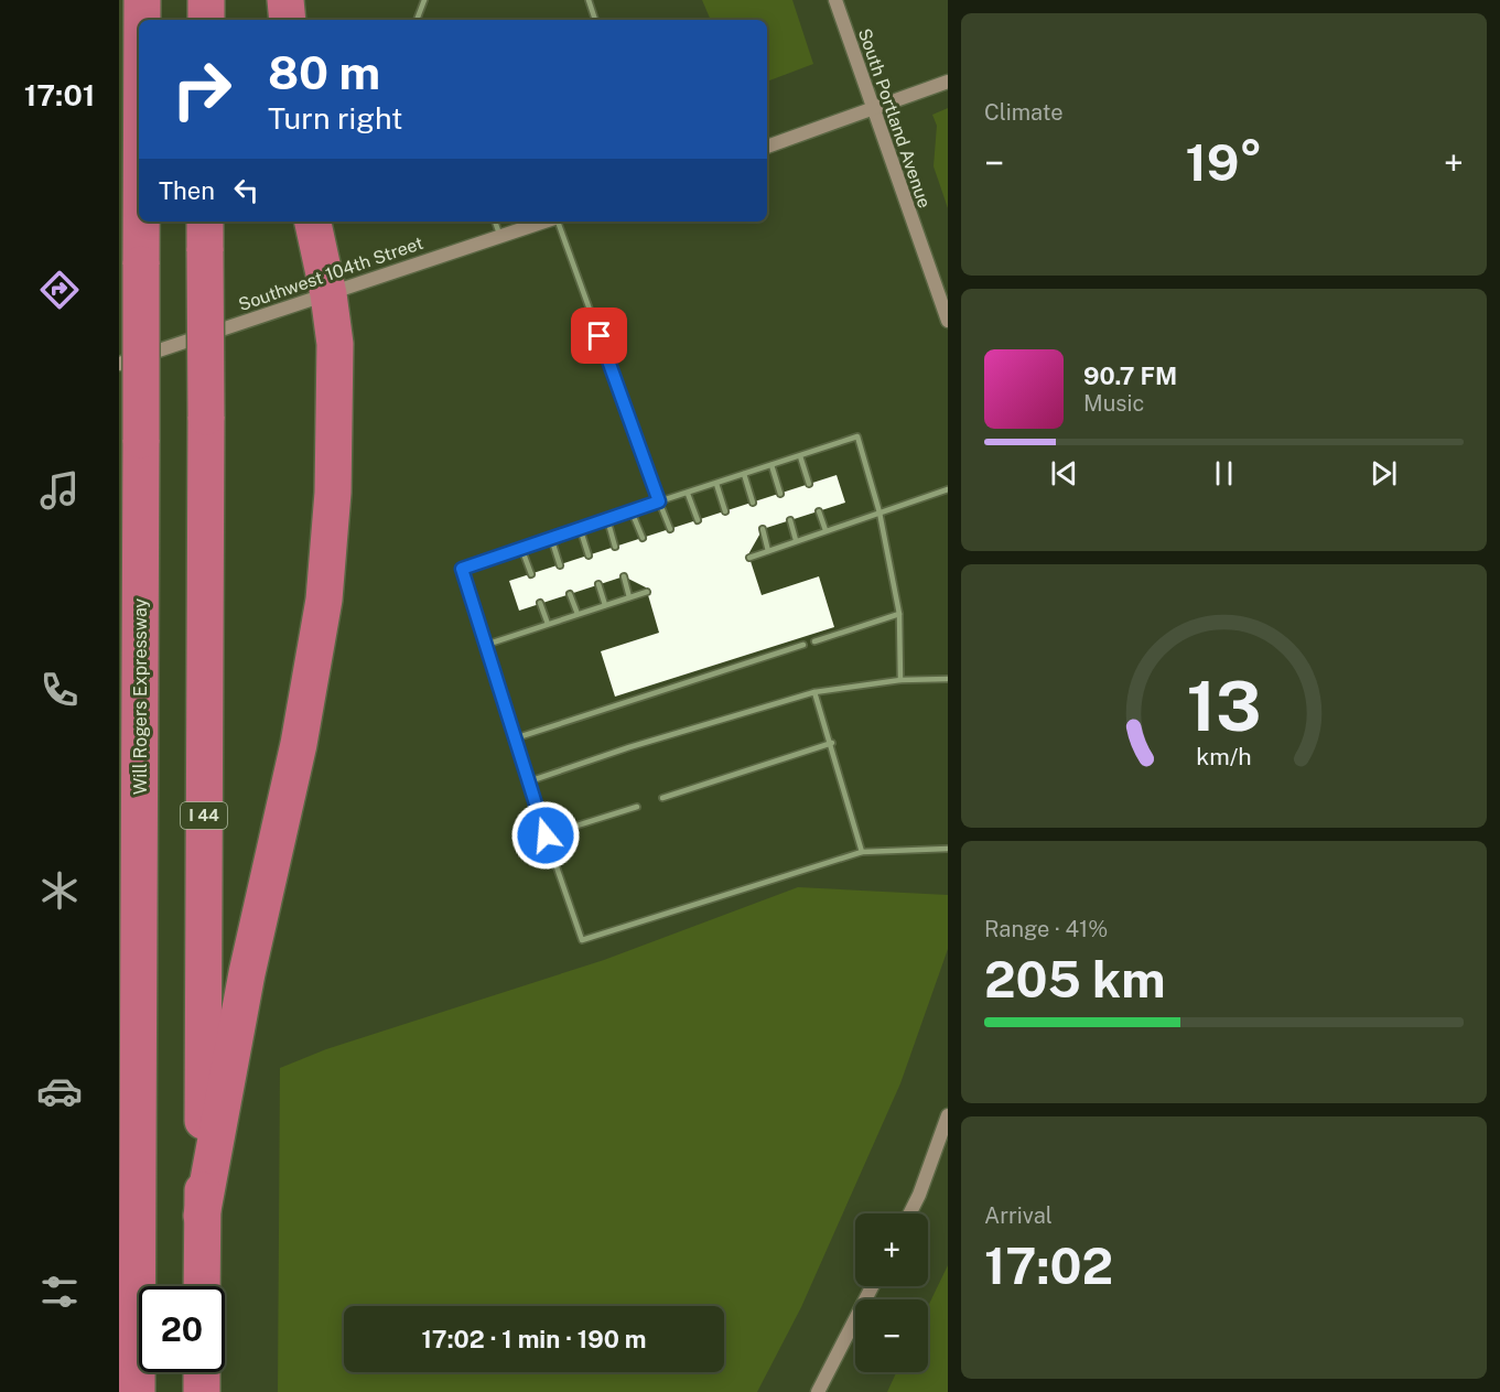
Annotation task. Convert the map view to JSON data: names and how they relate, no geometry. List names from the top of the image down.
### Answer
{
  "streets": {
    "highway": ["Will Rogers Expressway", "I 44"],
    "main road": ["South Portland Avenue", "Southwest 104th Street"]
  },
  "page": {
    "tabs": "17:01",
    "tile": [
      "Climate",
      ["Range · 41%", "205 km"],
      ["Arrival", "17:02"]
    ],
    "turn": ["80 m", "Turn right"],
    "heat": ["−", "19°", "+"],
    "then": "Then",
    "song": ["90.7 FM", "Music"],
    "map_buttons": ["+", "−"],
    "limit": "20",
    "trip": "17:02 · 1 min · 190 m",
    "gauge": ["13", "km/h"]
  }
}
